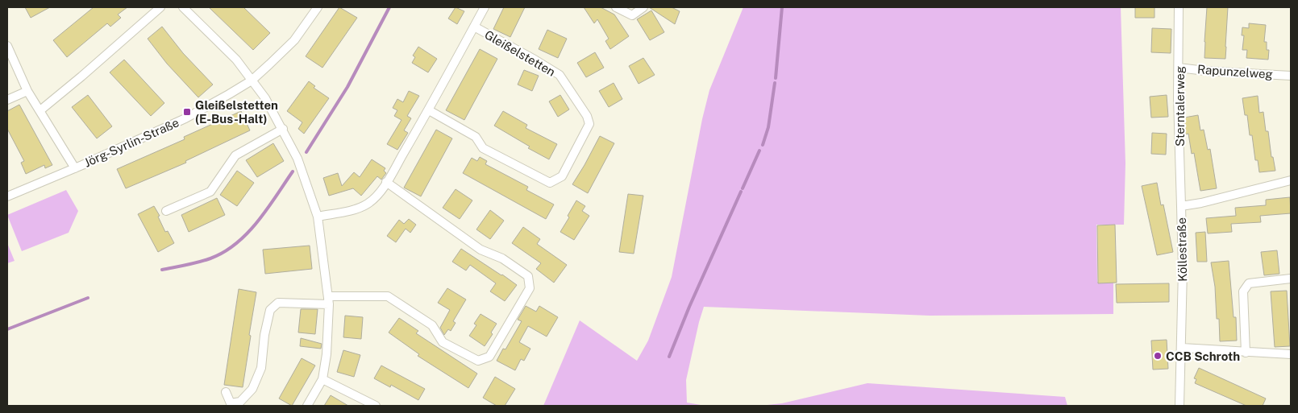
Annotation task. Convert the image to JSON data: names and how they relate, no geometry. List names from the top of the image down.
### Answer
{
  "streets": {
    "street": [
      "Gleißelstetten",
      "Rapunzelweg",
      "Sterntalerweg",
      "Jörg-Syrlin-Straße",
      "Köllestraße"
    ]
  },
  "crossings": [
    ["Rapunzelweg", "Sterntalerweg"],
    ["Sterntalerweg", "Köllestraße"]
  ],
  "places": {
    "transit": ["Gleißelstetten (E-Bus-Halt)"],
    "other": ["CCB Schroth"]
  }
}
